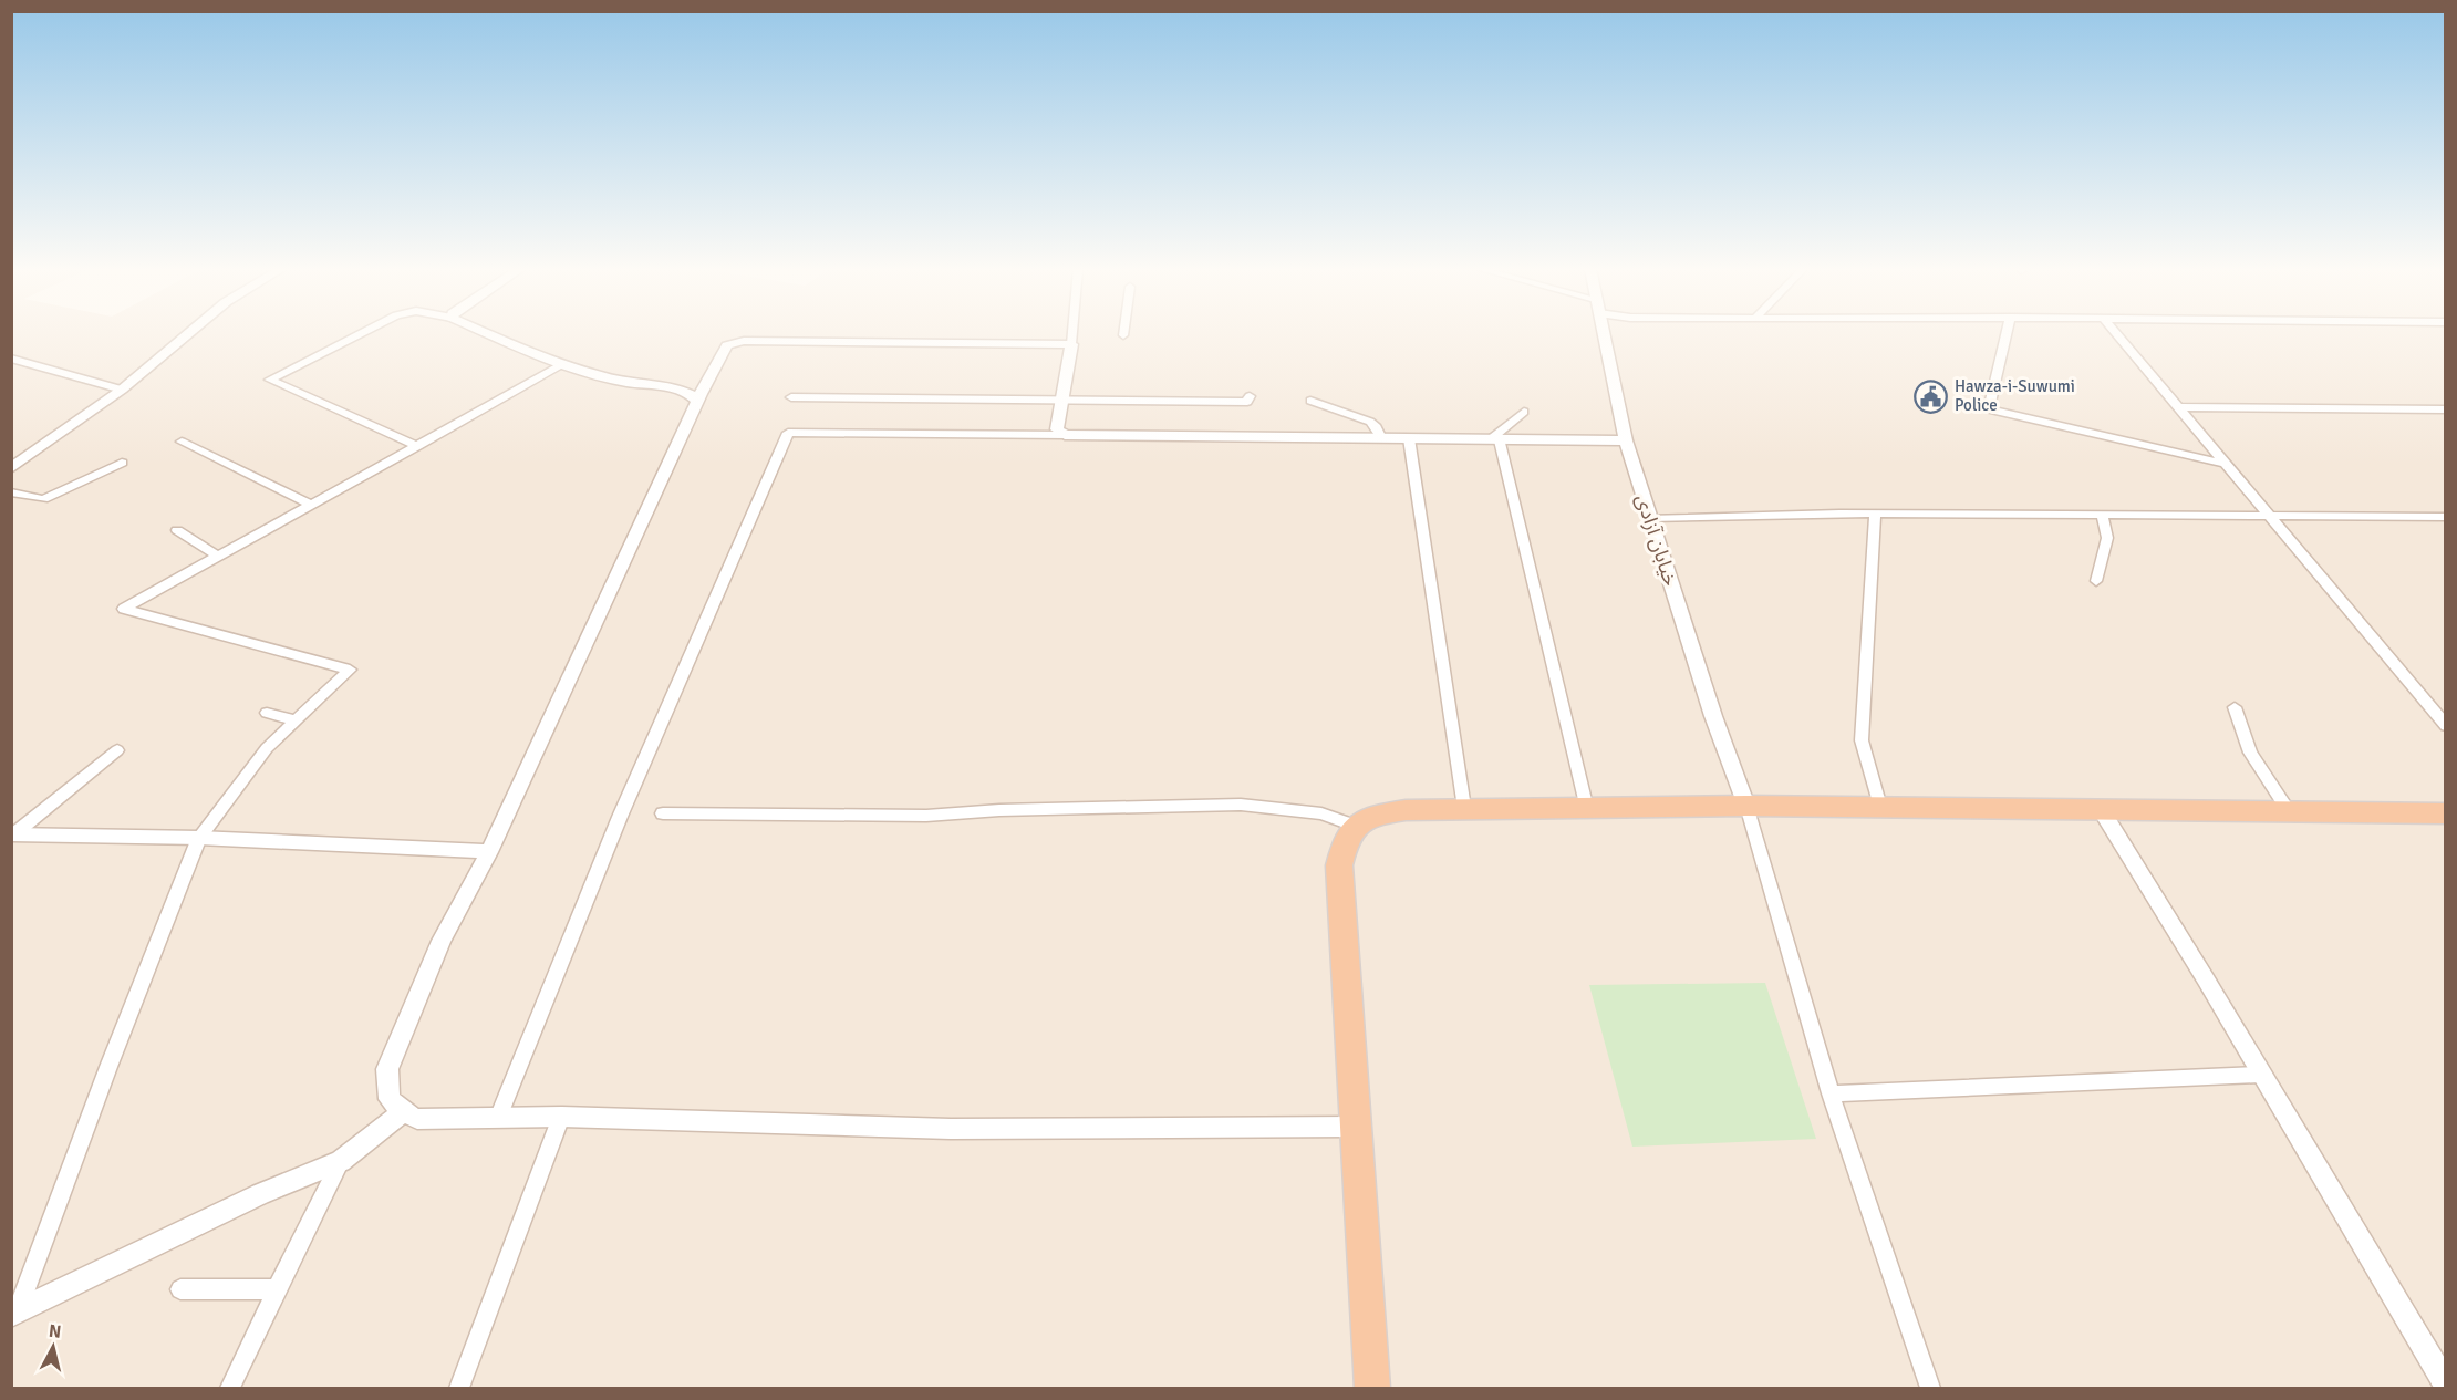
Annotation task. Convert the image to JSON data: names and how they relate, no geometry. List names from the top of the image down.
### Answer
{
  "streets": {
    "street": ["خیابان آزادی"]
  },
  "places": {
    "public building": ["Hawza-i-Suwumi Police"]
  },
  "north": "top"
}
